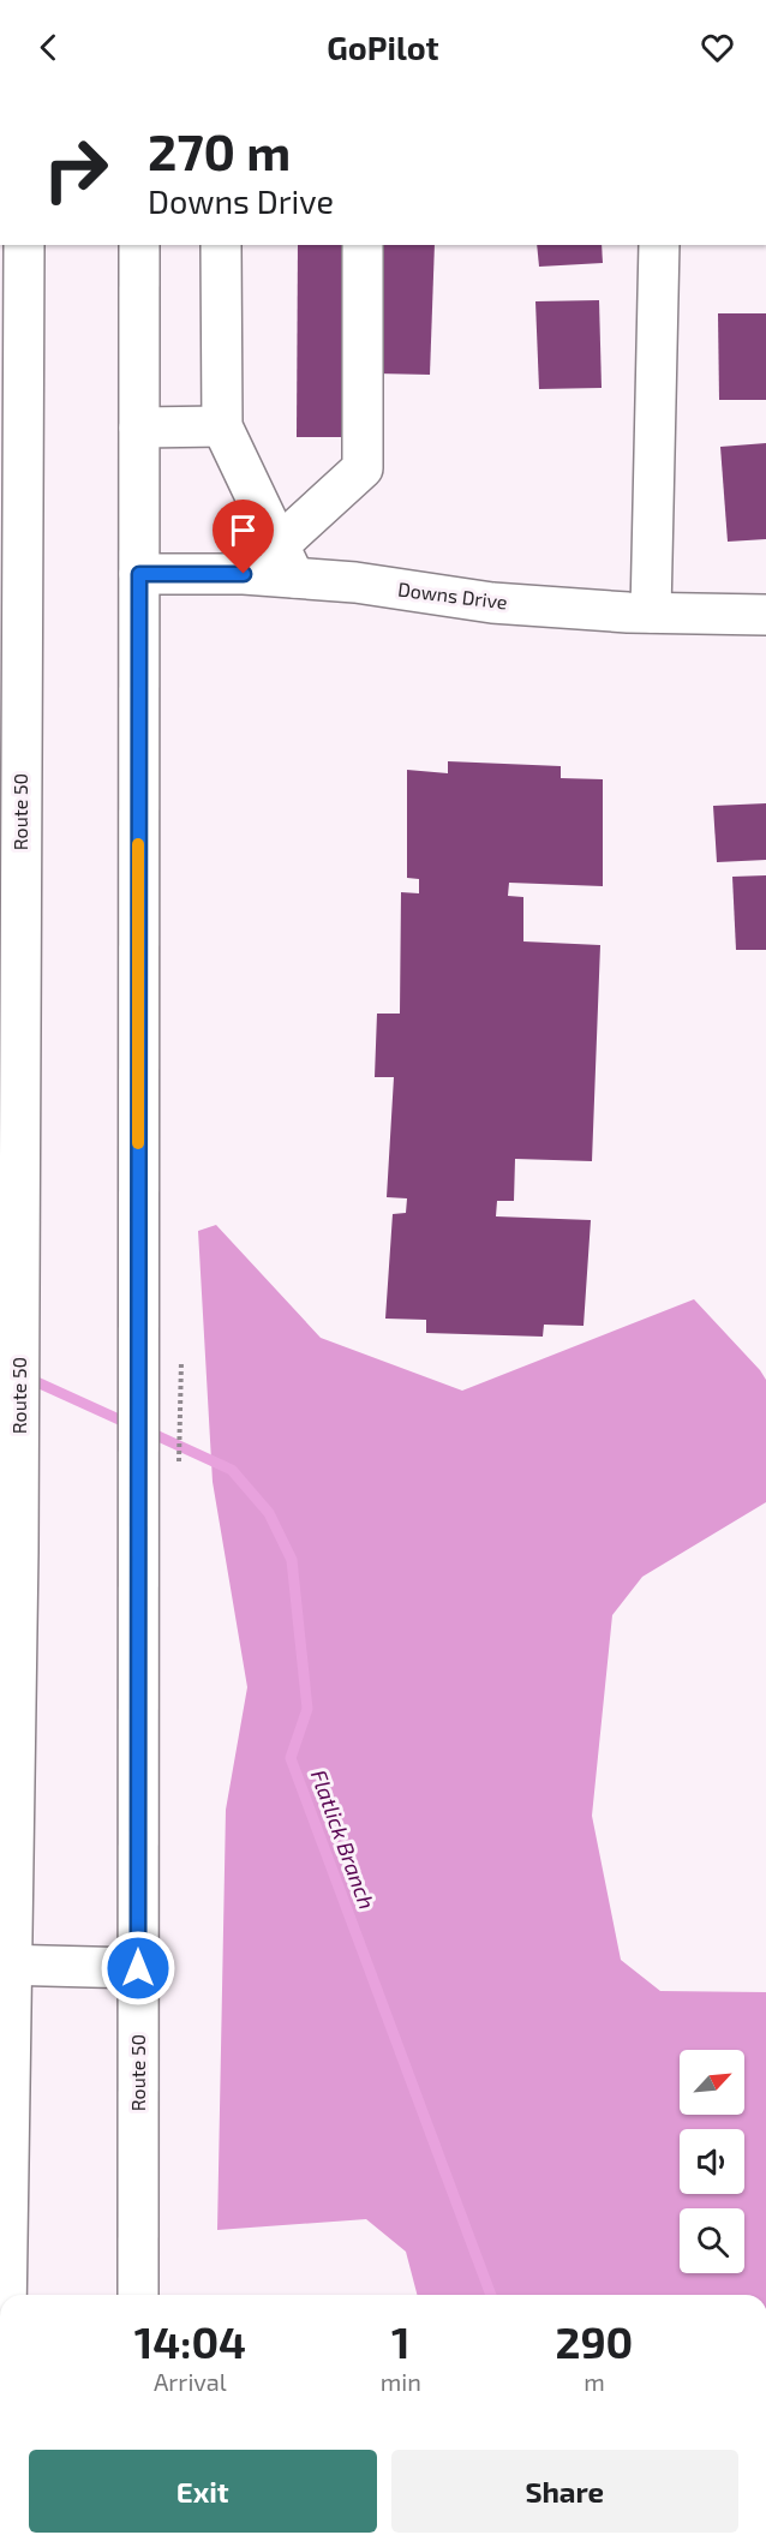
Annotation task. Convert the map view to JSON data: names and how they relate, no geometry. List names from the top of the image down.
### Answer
{
  "streets": {
    "main road": ["Downs Drive", "Route 50"]
  },
  "crossings": [
    ["Downs Drive", "Route 50"]
  ],
  "water": ["Flatlick Branch"],
  "north": "top right",
  "page": {
    "header": "GoPilot",
    "turn": ["270 m", "Downs Drive"],
    "eta": [
      "14:04",
      "Arrival",
      "1",
      "min",
      "290",
      "m"
    ],
    "buttons": ["Exit", "Share"]
  }
}
